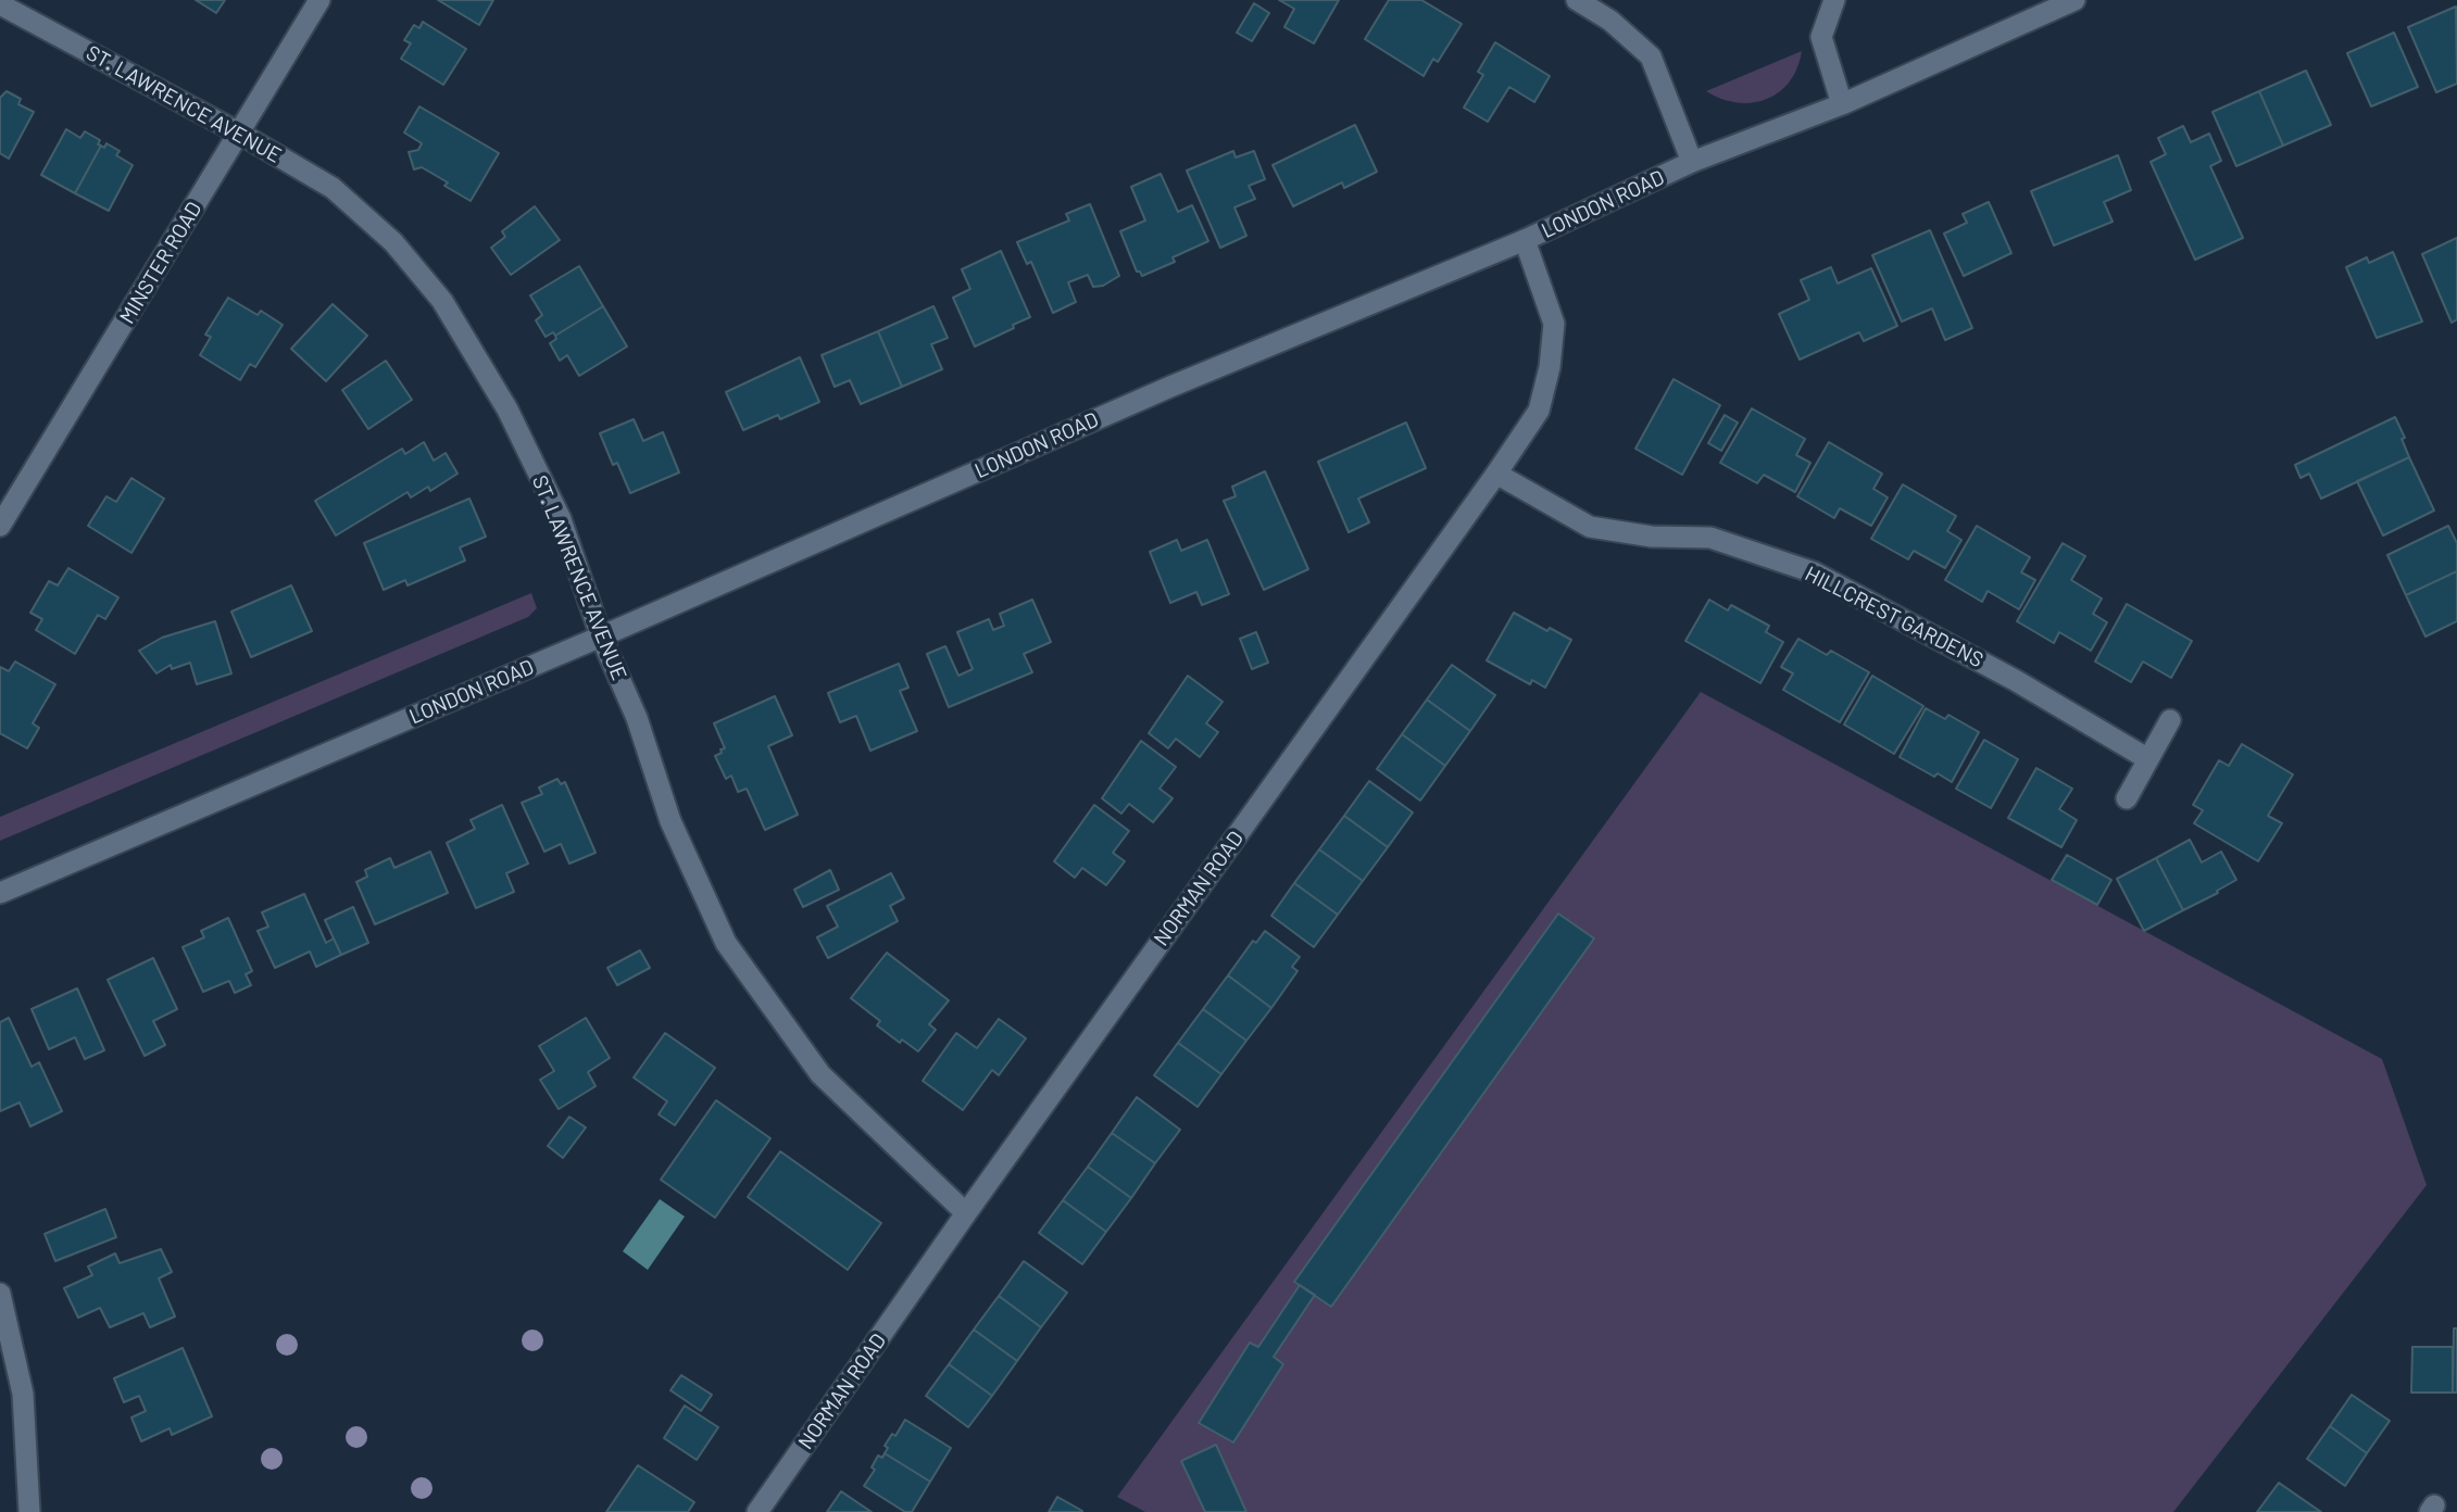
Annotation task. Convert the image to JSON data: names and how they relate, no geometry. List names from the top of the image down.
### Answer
{
  "streets": {
    "street": [
      "ST. LAWRENCE AVENUE",
      "LONDON ROAD",
      "MINSTER ROAD",
      "HILLCREST GARDENS",
      "NORMAN ROAD"
    ]
  },
  "crossings": [
    ["ST. LAWRENCE AVENUE", "LONDON ROAD"],
    ["ST. LAWRENCE AVENUE", "MINSTER ROAD"],
    ["ST. LAWRENCE AVENUE", "NORMAN ROAD"],
    ["LONDON ROAD", "NORMAN ROAD"],
    ["HILLCREST GARDENS", "NORMAN ROAD"]
  ]
}
